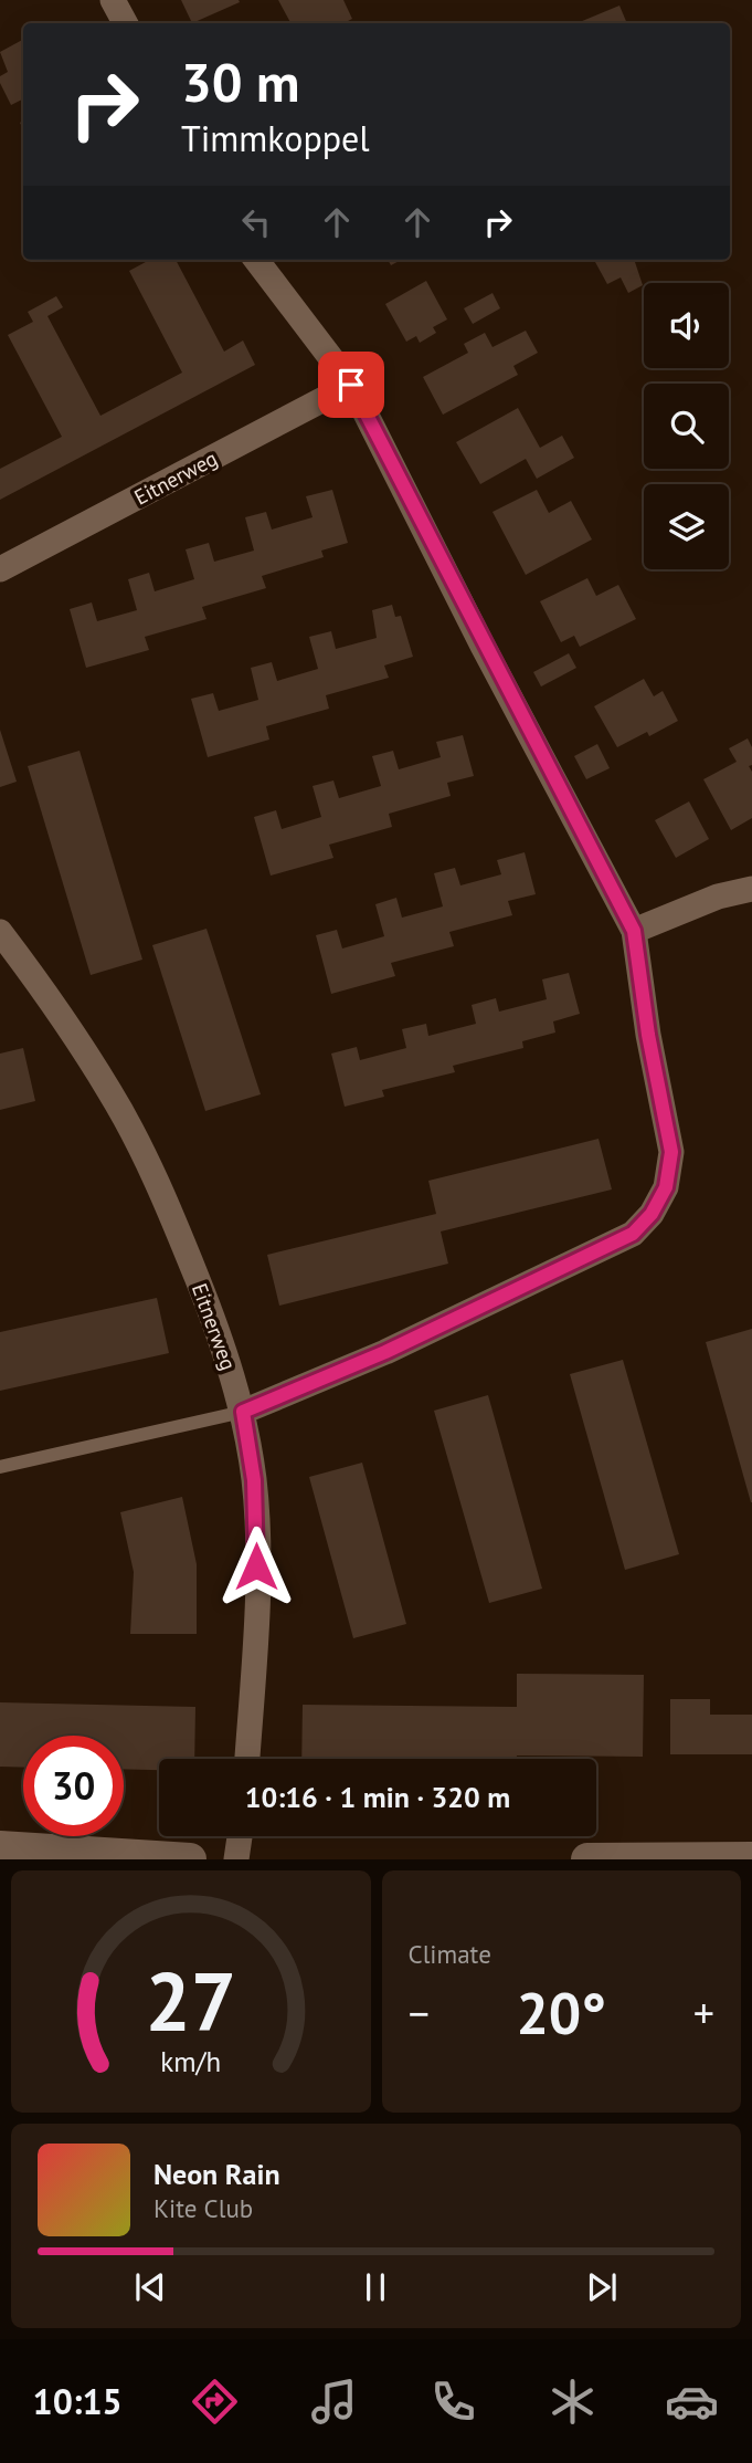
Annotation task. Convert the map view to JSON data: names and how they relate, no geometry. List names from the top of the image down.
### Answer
{
  "streets": {
    "street": ["Eitnerweg"]
  },
  "page": {
    "turn": ["30 m", "Timmkoppel"],
    "limit": "30",
    "trip": "10:16 · 1 min · 320 m",
    "tile": "Climate",
    "heat": ["−", "20°", "+"],
    "song": ["Neon Rain", "Kite Club"],
    "tabs": "10:15",
    "gauge": ["27", "km/h"]
  }
}
